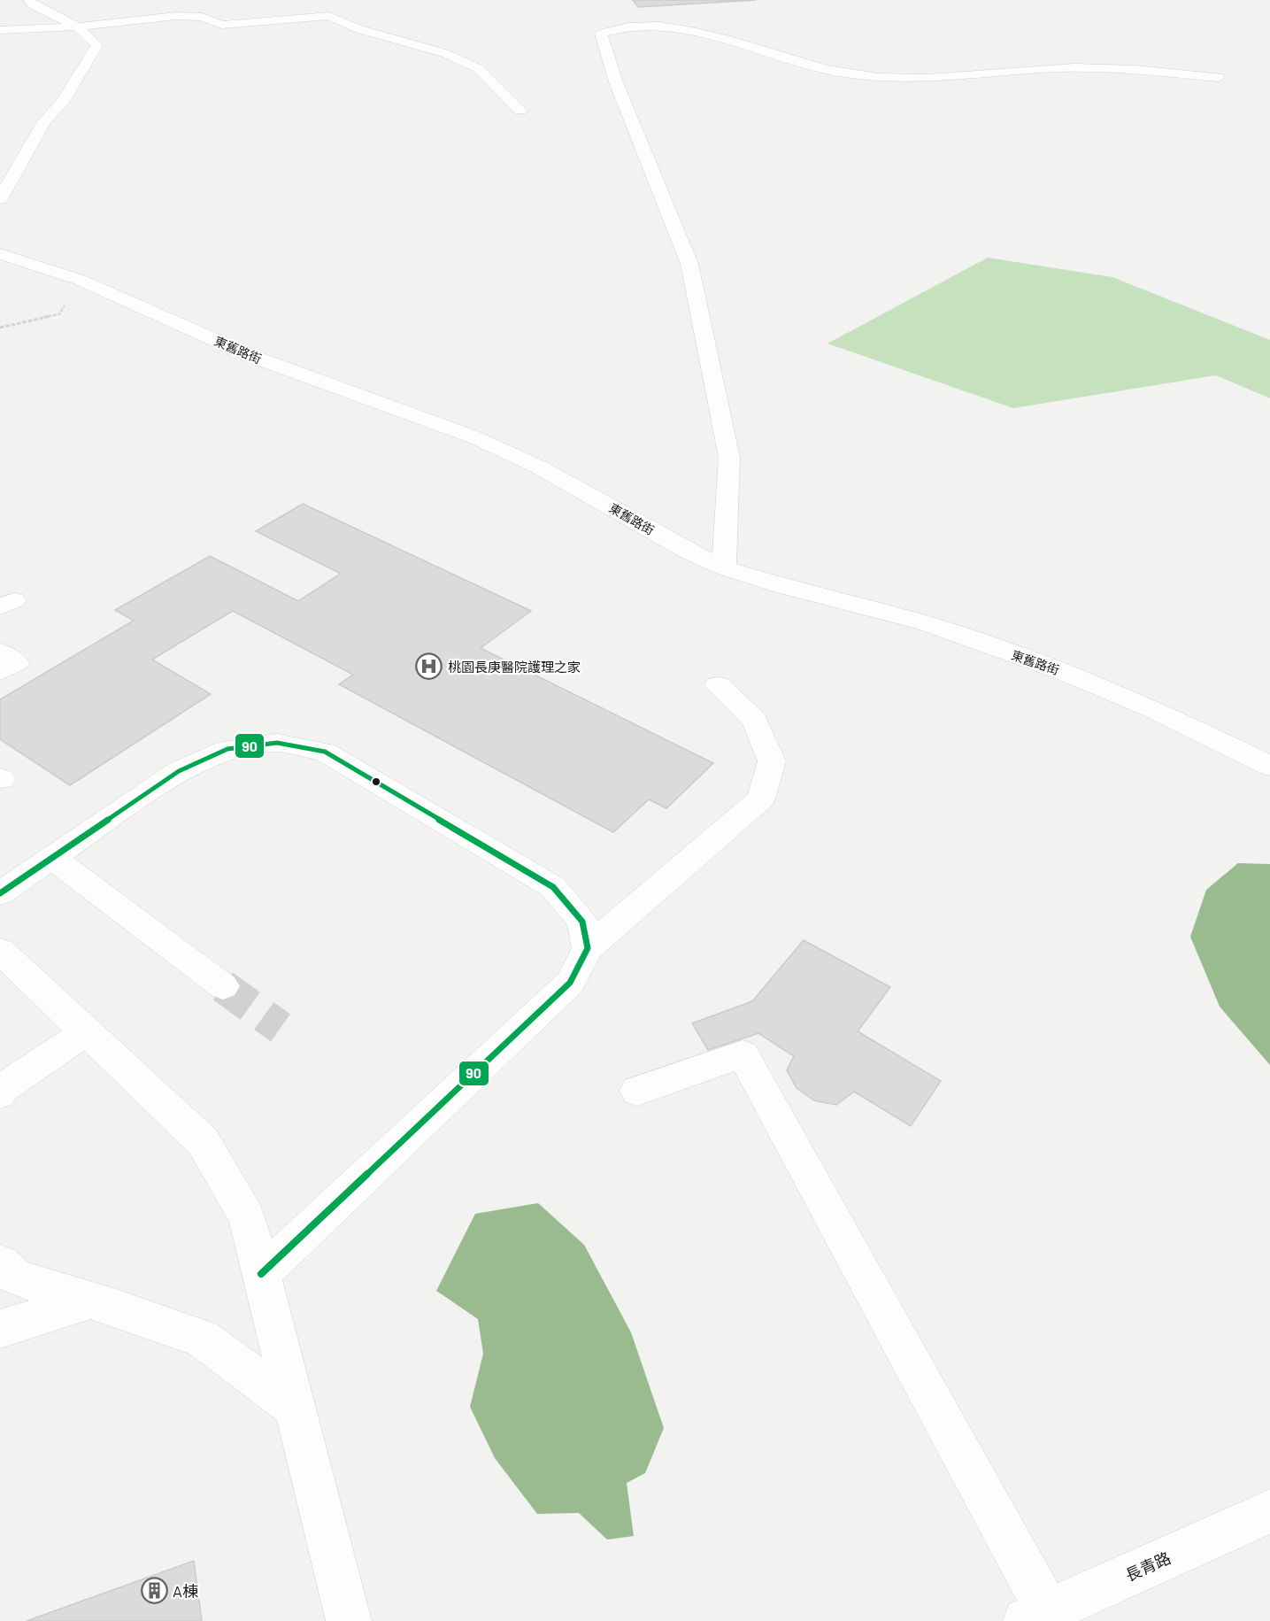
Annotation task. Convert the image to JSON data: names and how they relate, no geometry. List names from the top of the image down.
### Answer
{
  "streets": {
    "street": ["東舊路街", "長青路"]
  },
  "places": {
    "hospital": ["桃園長庚醫院護理之家"],
    "building": ["A棟"]
  },
  "lines": ["transit line 90"]
}
